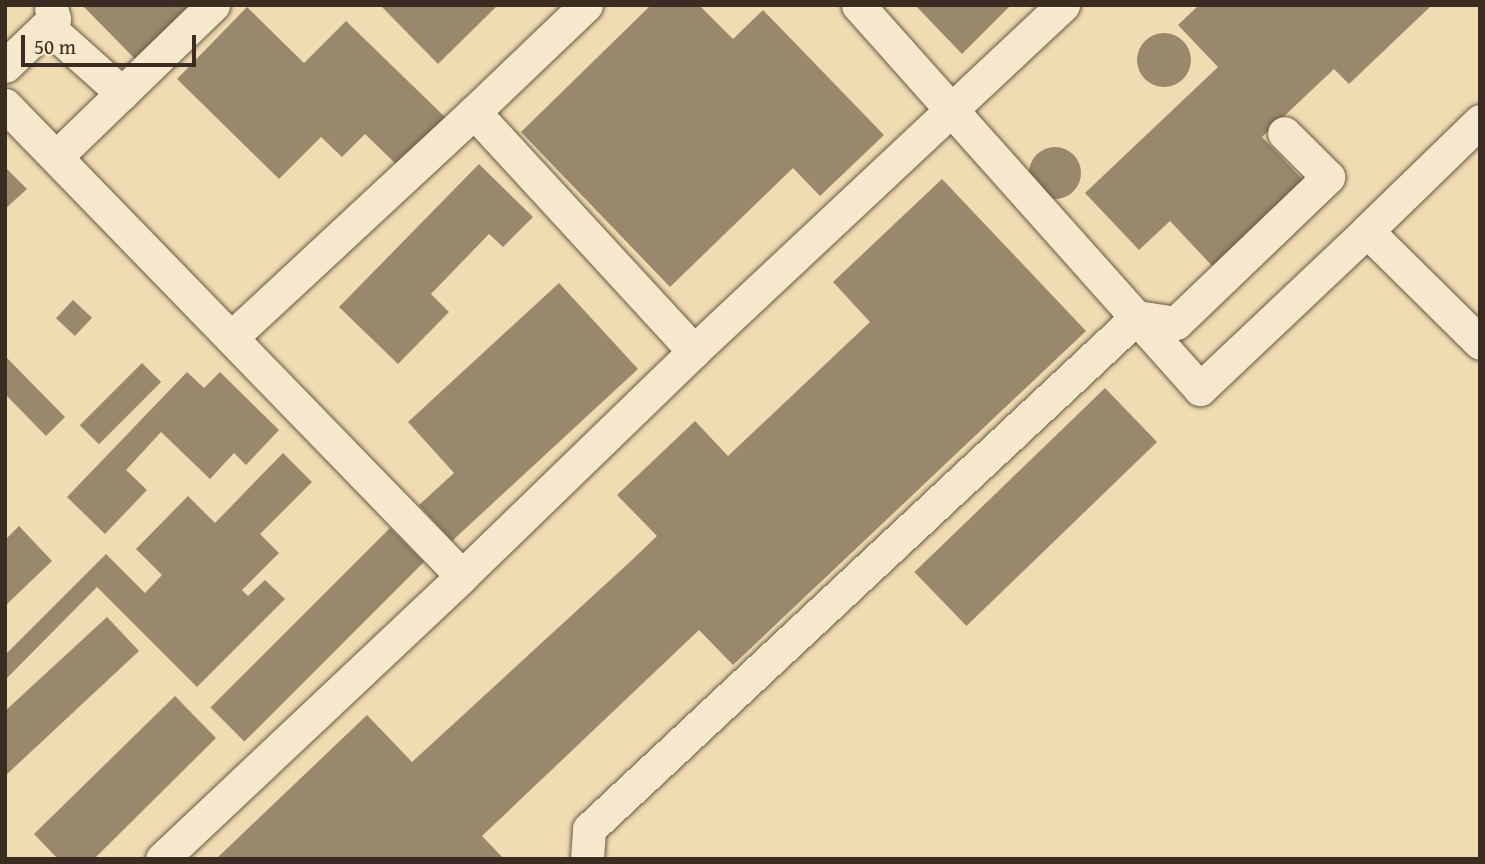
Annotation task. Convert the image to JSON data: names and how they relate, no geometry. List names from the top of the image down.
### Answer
{
  "scale_bar": "50 m"
}
